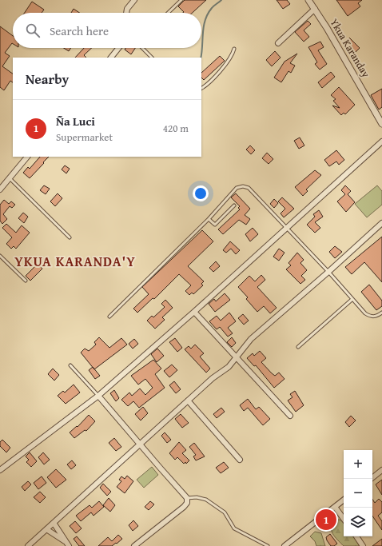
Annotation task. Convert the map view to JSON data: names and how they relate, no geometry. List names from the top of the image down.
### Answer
{
  "streets": {
    "street": ["Ykua Karanday"]
  },
  "districts": ["YKUA KARANDA'Y"],
  "page": {
    "search": "Search here",
    "heading": "Nearby",
    "list": [
      {
        "mark": "1",
        "name": "Ña Luci",
        "note": "Supermarket",
        "value": "420 m"
      }
    ],
    "map_buttons": ["+", "−"],
    "pins": "1"
  }
}
